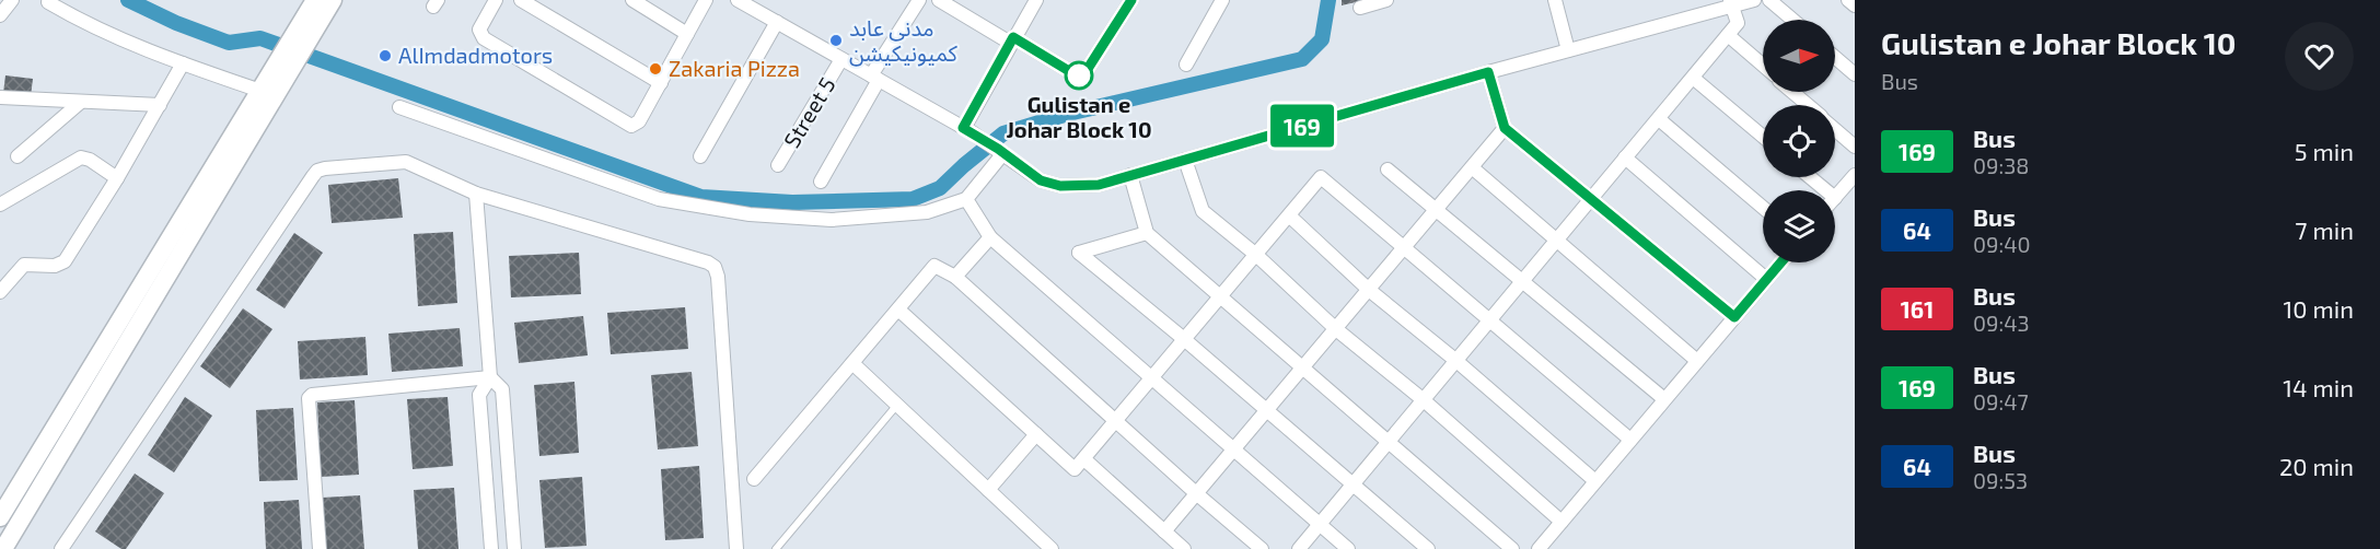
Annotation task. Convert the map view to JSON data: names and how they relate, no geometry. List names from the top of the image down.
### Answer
{
  "streets": {
    "street": ["Street 5"]
  },
  "places": [
    "مدنی عابد کمیونیکیشن",
    "AlImdadmotors",
    "Zakaria Pizza",
    "Gulistan e Johar Block 10"
  ],
  "lines": ["bus line 169"],
  "north": "right",
  "page": {
    "on_map": "169",
    "heading": ["Gulistan e Johar Block 10", "Bus"],
    "list": [
      {
        "mark": "169",
        "name": "Bus",
        "note": "09:38",
        "value": "5 min"
      },
      {
        "mark": "64",
        "name": "Bus",
        "note": "09:40",
        "value": "7 min"
      },
      {
        "mark": "161",
        "name": "Bus",
        "note": "09:43",
        "value": "10 min"
      },
      {
        "mark": "169",
        "name": "Bus",
        "note": "09:47",
        "value": "14 min"
      },
      {
        "mark": "64",
        "name": "Bus",
        "note": "09:53",
        "value": "20 min"
      }
    ]
  }
}
